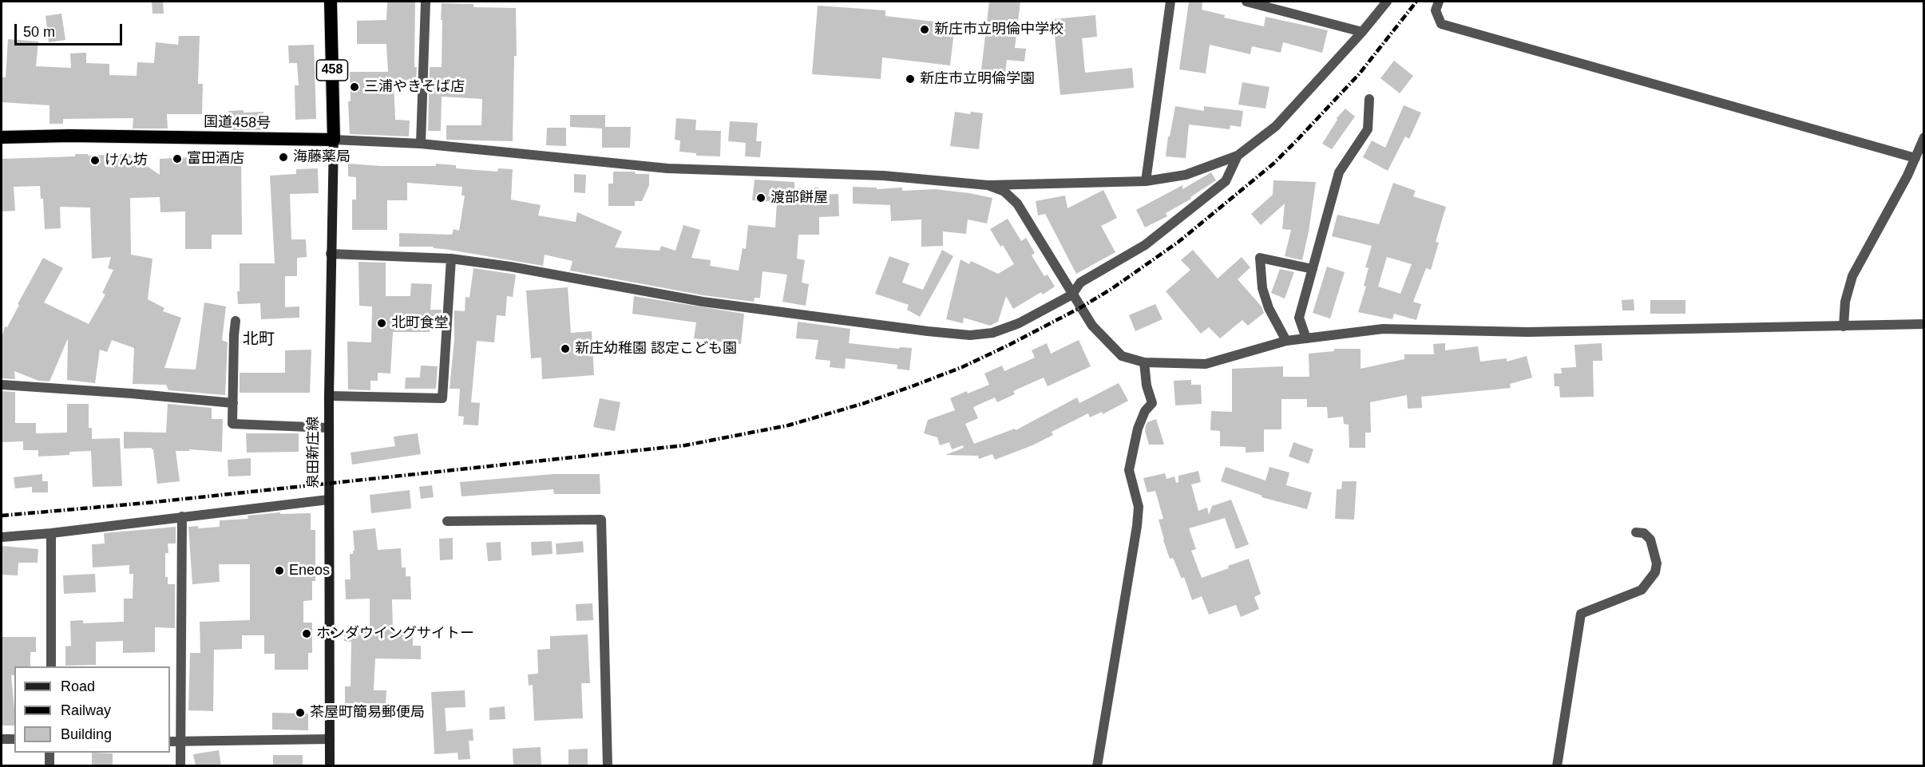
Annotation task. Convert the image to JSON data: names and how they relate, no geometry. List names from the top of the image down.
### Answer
{
  "streets": {
    "highway": ["458", "国道458号"],
    "main road": ["泉田新庄線"]
  },
  "crossings": [
    ["458", "国道458号"],
    ["458", "泉田新庄線"],
    ["国道458号", "泉田新庄線"]
  ],
  "districts": ["北町"],
  "places": [
    "新庄市立明倫中学校",
    "新庄市立明倫学園",
    "三浦やきそば店",
    "海藤薬局",
    "富田酒店",
    "けん坊",
    "渡部餅屋",
    "北町食堂",
    "新庄幼稚園 認定こども園",
    "Eneos",
    "ホンダウイングサイトー",
    "茶屋町簡易郵便局"
  ],
  "legend": ["Road", "Railway", "Building"],
  "scale_bar": "50 m"
}
